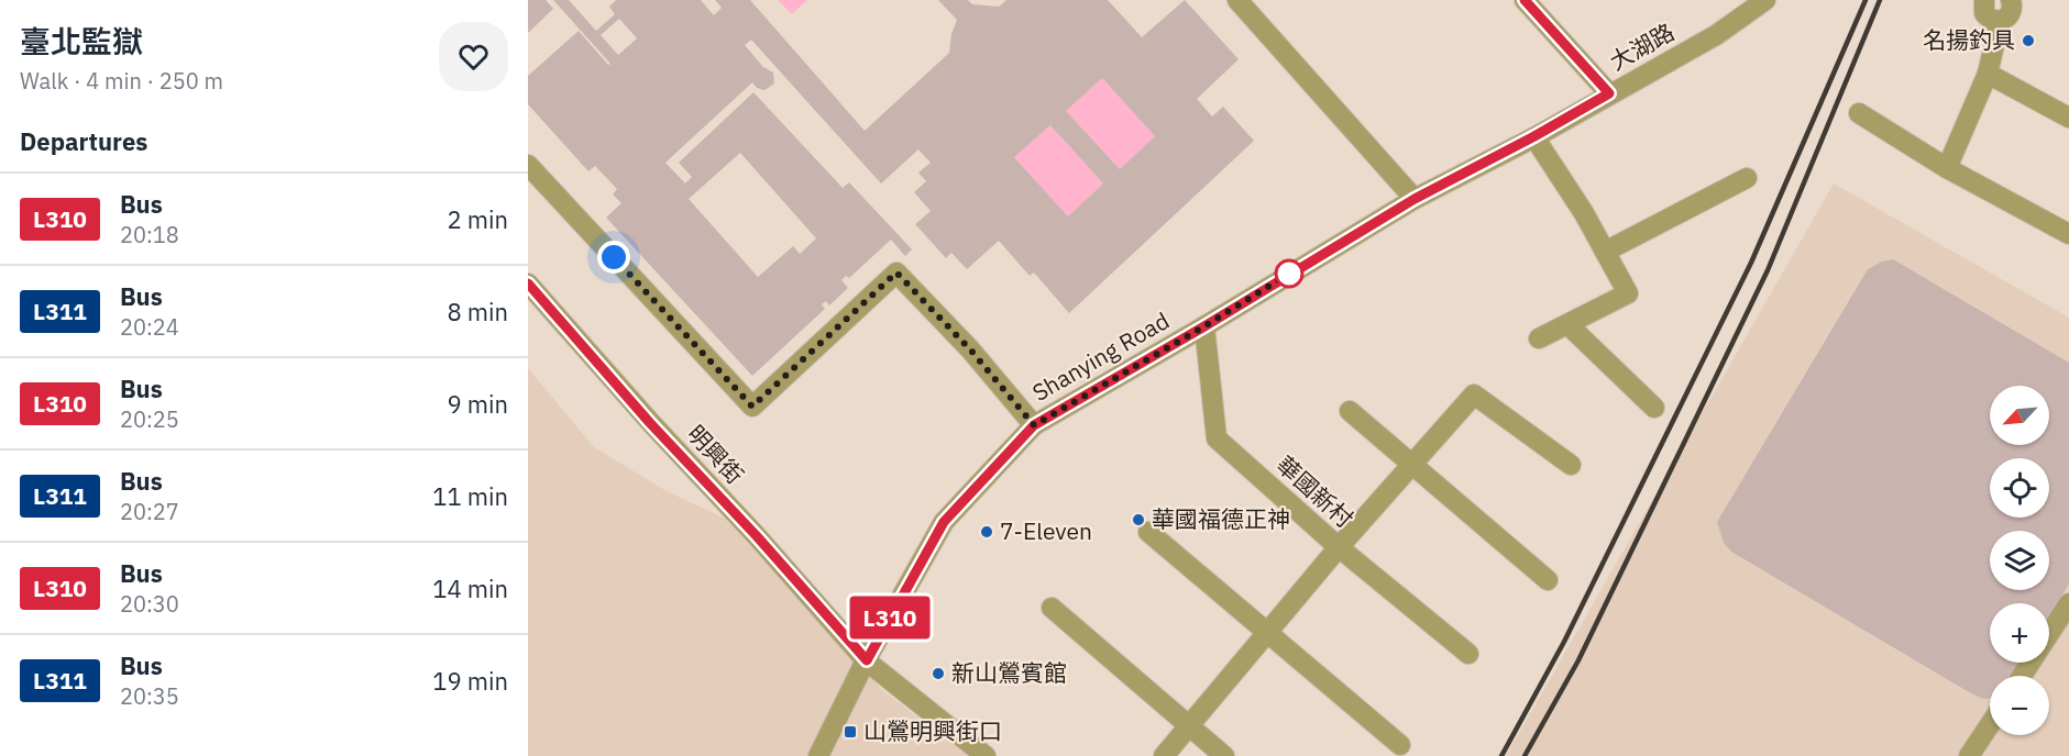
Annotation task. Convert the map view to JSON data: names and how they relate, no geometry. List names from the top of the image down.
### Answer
{
  "streets": {
    "street": [
      "大湖路",
      "Shanying Road",
      "明興街",
      "華國新村"
    ]
  },
  "crossings": [
    ["大湖路", "Shanying Road"],
    ["Shanying Road", "明興街"],
    ["Shanying Road", "華國新村"]
  ],
  "places": {
    "other": [
      "名揚釣具",
      "華國福德正神",
      "7-Eleven",
      "新山鶯賓館"
    ],
    "transit": ["山鶯明興街口"]
  },
  "lines": ["bus line L310"],
  "north": "bottom left",
  "page": {
    "heading": [
      ["臺北監獄", "Walk · 4 min · 250 m"],
      "Departures"
    ],
    "on_map": "L310",
    "list": [
      {
        "mark": "L310",
        "name": "Bus",
        "note": "20:18",
        "value": "2 min"
      },
      {
        "mark": "L311",
        "name": "Bus",
        "note": "20:24",
        "value": "8 min"
      },
      {
        "mark": "L310",
        "name": "Bus",
        "note": "20:25",
        "value": "9 min"
      },
      {
        "mark": "L311",
        "name": "Bus",
        "note": "20:27",
        "value": "11 min"
      },
      {
        "mark": "L310",
        "name": "Bus",
        "note": "20:30",
        "value": "14 min"
      },
      {
        "mark": "L311",
        "name": "Bus",
        "note": "20:35",
        "value": "19 min"
      }
    ],
    "map_buttons": ["+", "−"]
  }
}
